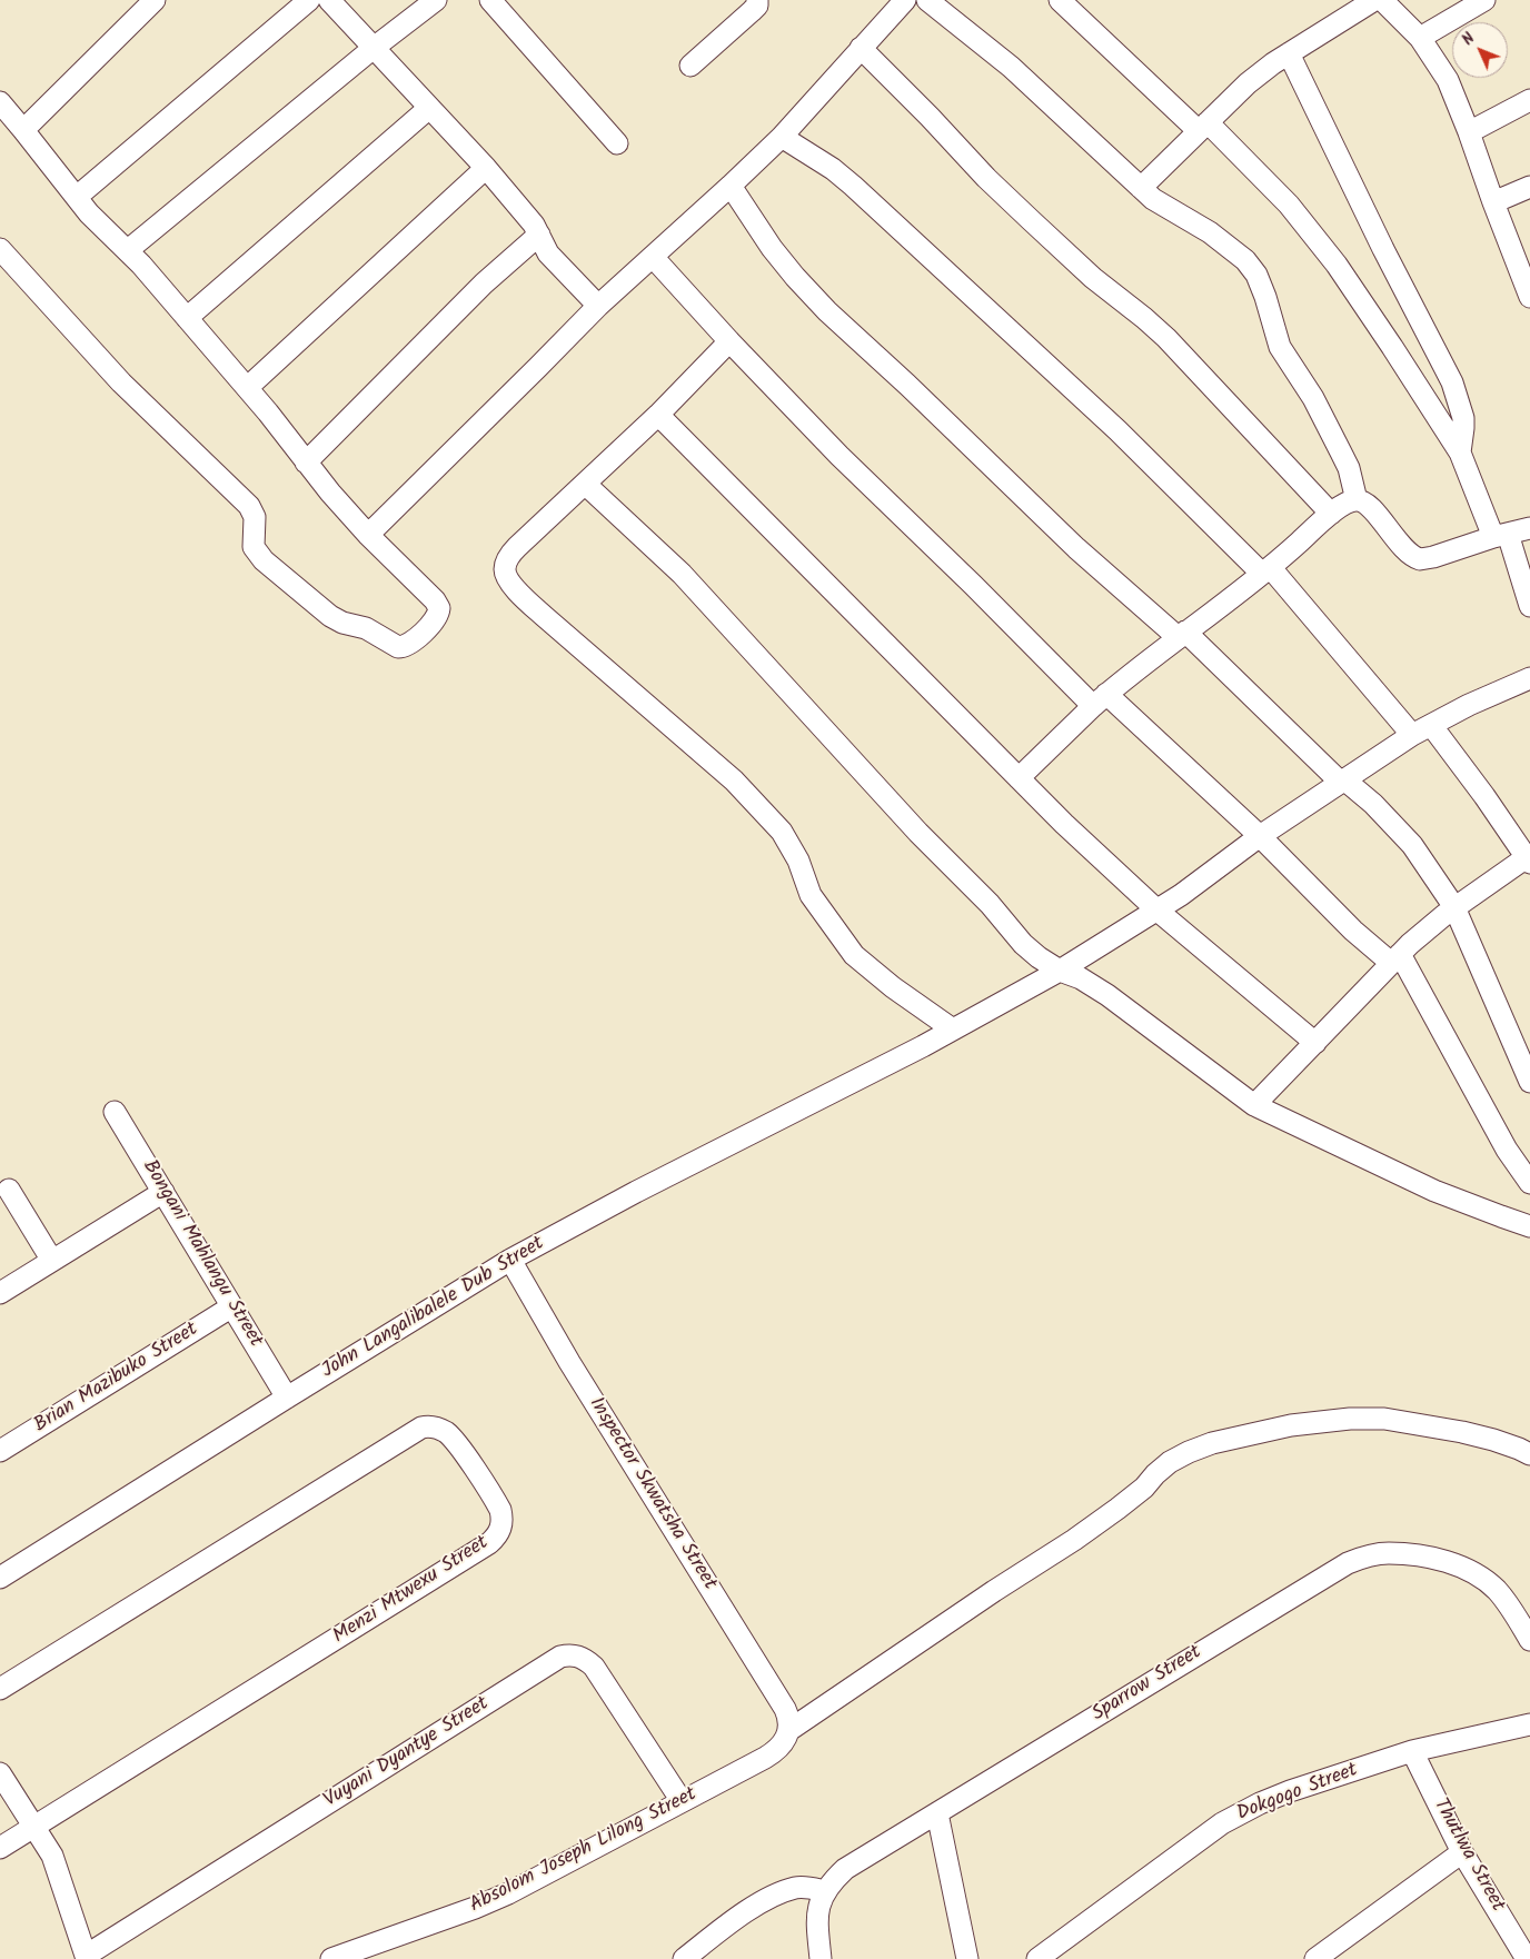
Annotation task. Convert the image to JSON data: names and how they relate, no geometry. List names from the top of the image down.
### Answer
{
  "streets": {
    "street": [
      "Bongani Mahlangu Street",
      "John Langalibalele Dub Street",
      "Brian Mazibuko Street",
      "Inspector Skwatsha Street",
      "Menzi Mtwexu Street",
      "Sparrow Street",
      "Vuyani Dyantye Street",
      "Dokgogo Street",
      "Absolom Joseph Lilong Street",
      "Thutlwa Street"
    ]
  },
  "crossings": [
    ["Bongani Mahlangu Street", "John Langalibalele Dub Street"],
    ["Bongani Mahlangu Street", "Brian Mazibuko Street"],
    ["John Langalibalele Dub Street", "Inspector Skwatsha Street"],
    ["Inspector Skwatsha Street", "Absolom Joseph Lilong Street"],
    ["Vuyani Dyantye Street", "Absolom Joseph Lilong Street"],
    ["Dokgogo Street", "Thutlwa Street"]
  ],
  "north": "top left"
}
